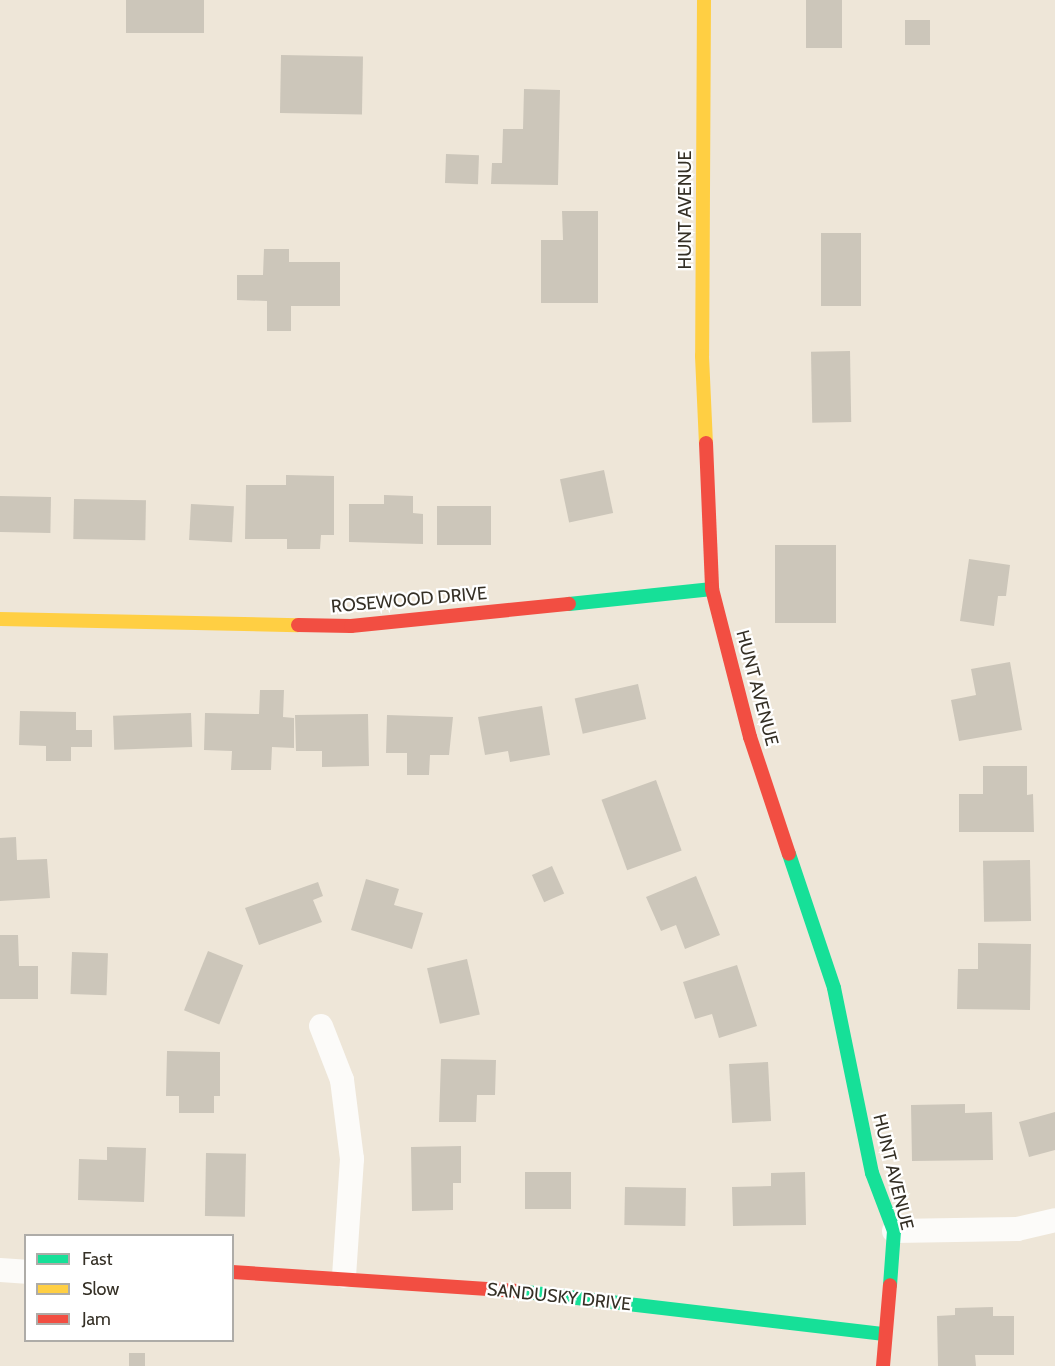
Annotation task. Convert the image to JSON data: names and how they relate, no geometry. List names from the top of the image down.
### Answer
{
  "streets": {
    "street": ["HUNT AVENUE", "ROSEWOOD DRIVE", "SANDUSKY DRIVE"]
  },
  "crossings": [
    ["HUNT AVENUE", "ROSEWOOD DRIVE"],
    ["HUNT AVENUE", "SANDUSKY DRIVE"]
  ],
  "legend": ["Fast", "Slow", "Jam"]
}
